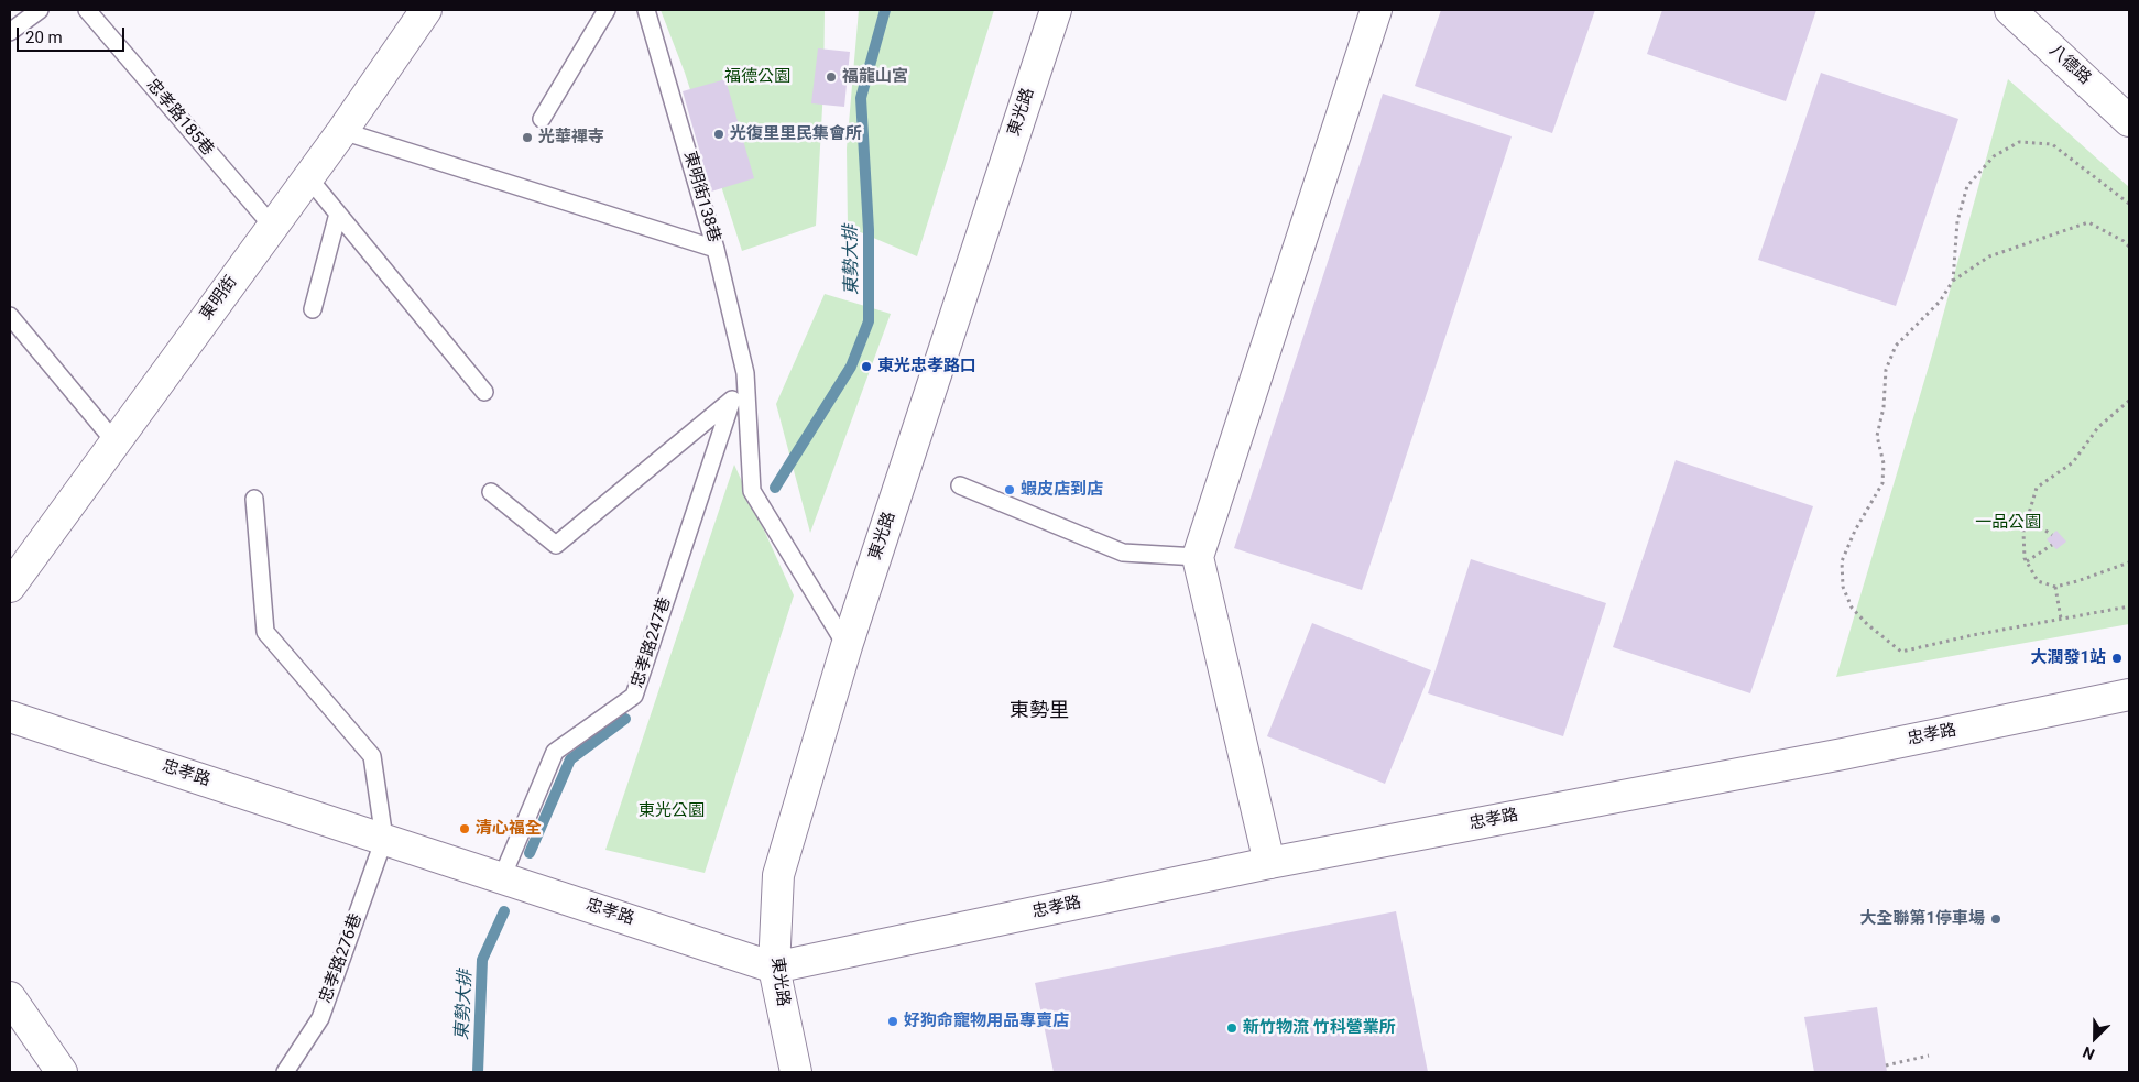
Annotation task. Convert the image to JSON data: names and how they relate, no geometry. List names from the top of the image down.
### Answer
{
  "streets": {
    "street": [
      "八德路",
      "東光路",
      "東明街",
      "忠孝路"
    ],
    "lane": [
      "忠孝路185巷",
      "東明街138巷",
      "忠孝路247巷",
      "忠孝路276巷"
    ]
  },
  "crossings": [
    ["東光路", "東明街138巷"],
    ["東光路", "忠孝路"],
    ["忠孝路185巷", "東明街"],
    ["忠孝路247巷", "忠孝路"],
    ["忠孝路", "忠孝路276巷"]
  ],
  "districts": ["東勢里"],
  "water": ["東勢大排"],
  "parks": ["福德公園", "一品公園", "東光公園"],
  "places": [
    "福龍山宮",
    "光復里里民集會所",
    "光華禪寺",
    "東光忠孝路口",
    "蝦皮店到店",
    "大潤發1站",
    "清心福全",
    "大全聯第1停車場",
    "好狗命寵物用品專賣店",
    "新竹物流 竹科營業所"
  ],
  "scale_bar": "20 m",
  "north": "bottom left"
}
